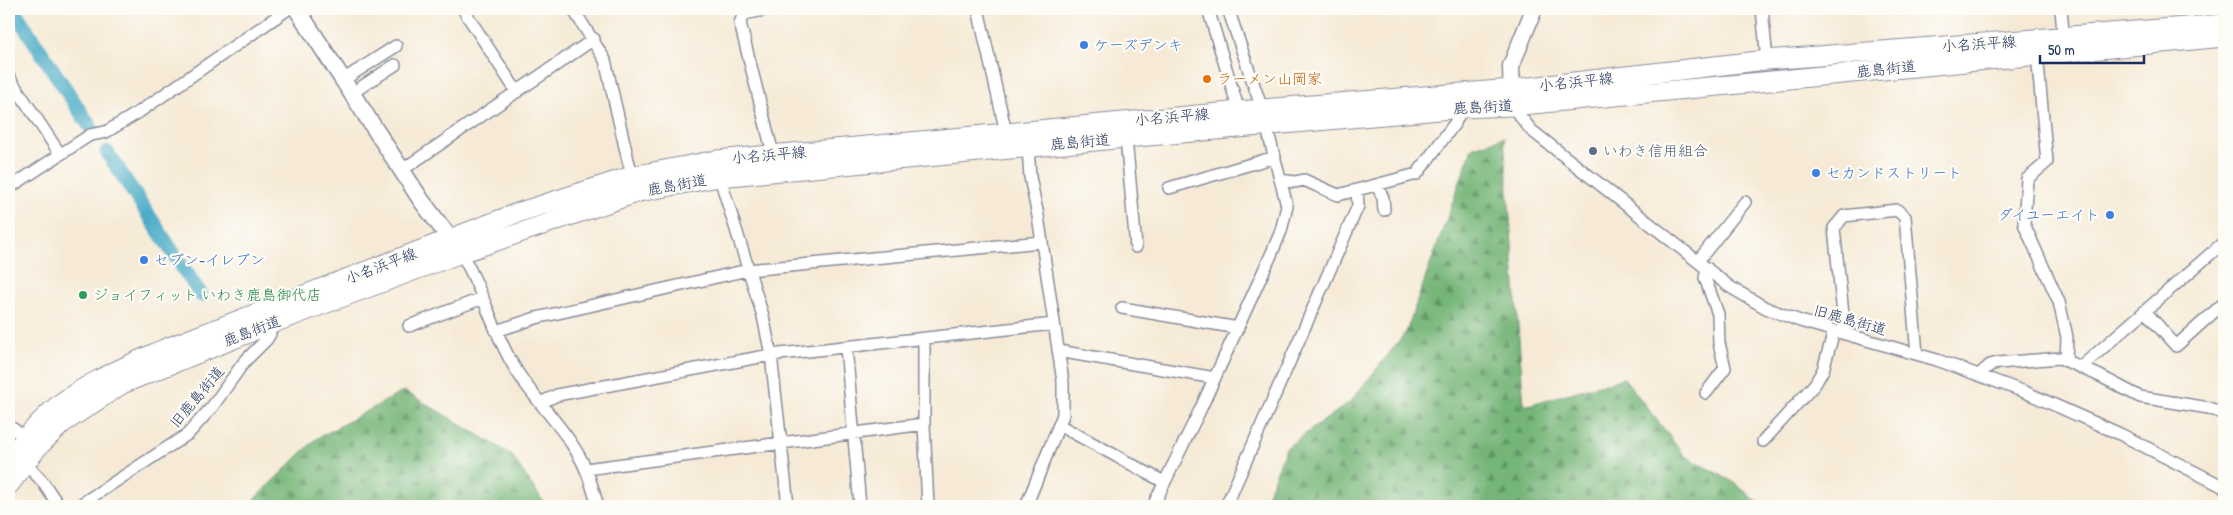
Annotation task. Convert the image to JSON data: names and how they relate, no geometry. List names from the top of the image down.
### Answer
{
  "streets": {
    "main road": ["小名浜平線", "鹿島街道"],
    "street": ["旧鹿島街道"]
  },
  "crossings": [
    ["小名浜平線", "鹿島街道"],
    ["小名浜平線", "旧鹿島街道"],
    ["鹿島街道", "旧鹿島街道"]
  ],
  "places": [
    "ケーズデンキ",
    "ラーメン山岡家",
    "いわき信用組合",
    "セカンドストリート",
    "ダイユーエイト",
    "セブン-イレブン",
    "ジョイフィット いわき鹿島御代店"
  ],
  "scale_bar": "50 m"
}
